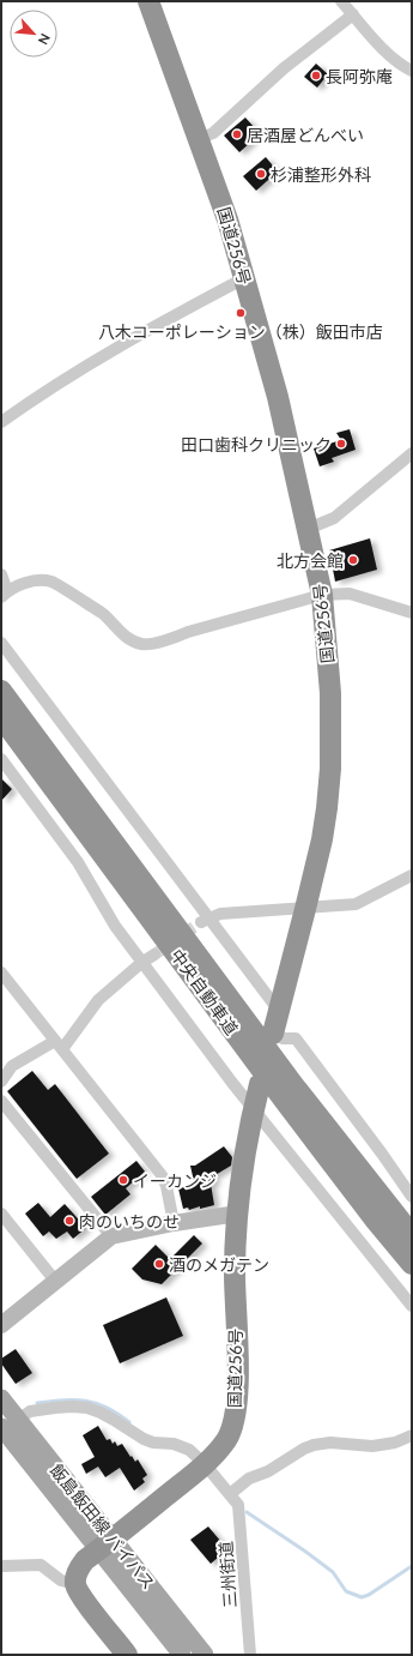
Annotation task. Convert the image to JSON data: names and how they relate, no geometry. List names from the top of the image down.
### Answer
{
  "streets": {
    "highway": ["国道256号", "中央自動車道"],
    "main road": ["飯島飯田線 バイパス"],
    "street": ["三州街道"]
  },
  "crossings": [
    ["国道256号", "飯島飯田線 バイパス"],
    ["国道256号", "三州街道"],
    ["飯島飯田線 バイパス", "三州街道"]
  ],
  "places": [
    "長阿弥庵",
    "居酒屋どんべい",
    "杉浦整形外科",
    "八木コーポレーション（株）飯田市店",
    "田口歯科クリニック",
    "北方会館",
    "イーカンジ",
    "肉のいちのせ",
    "酒のメガテン"
  ],
  "north": "bottom right"
}
